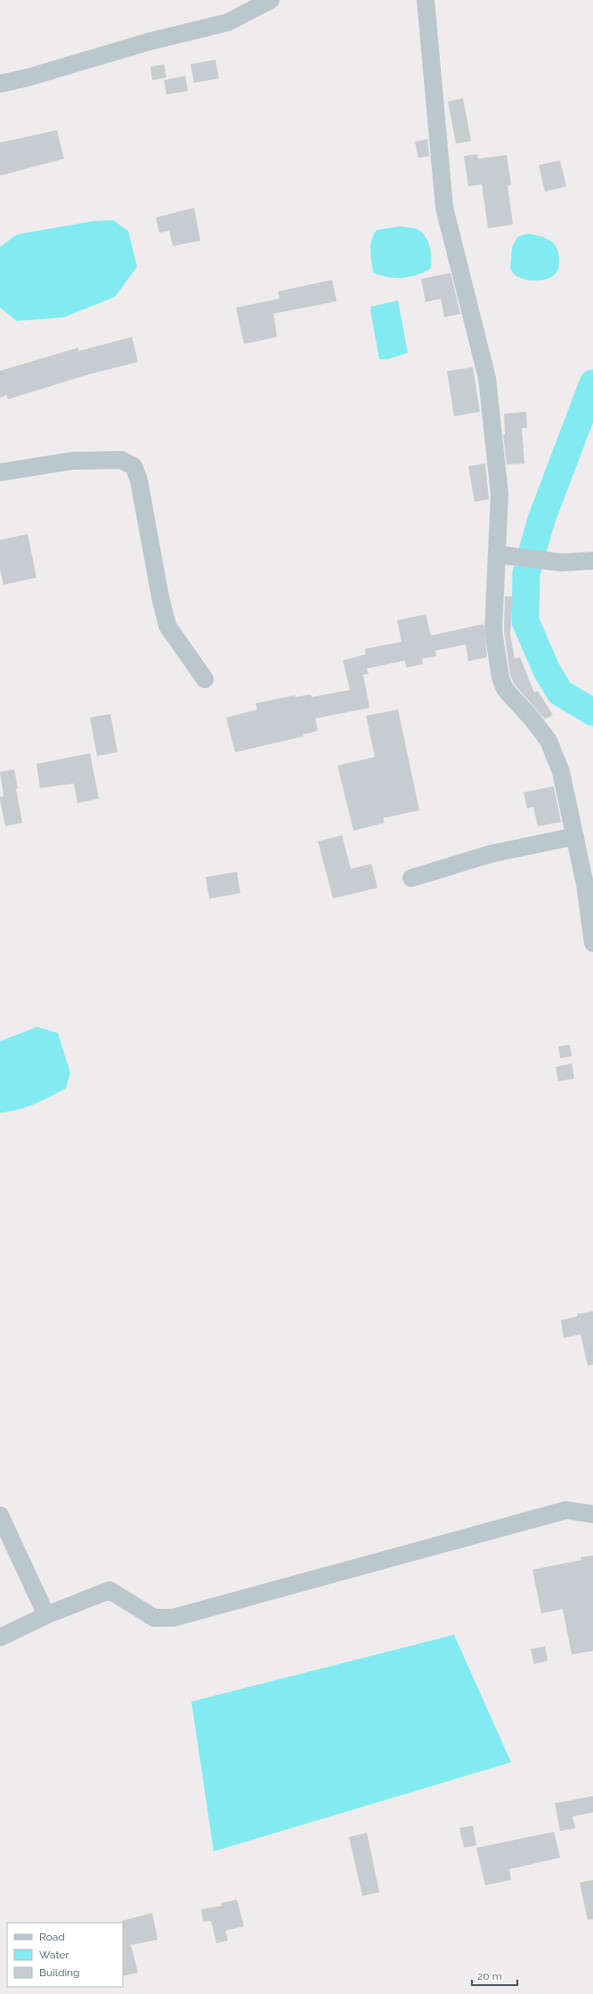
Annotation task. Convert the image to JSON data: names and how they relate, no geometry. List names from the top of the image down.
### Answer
{
  "legend": ["Road", "Water", "Building"],
  "scale_bar": "20 m"
}
